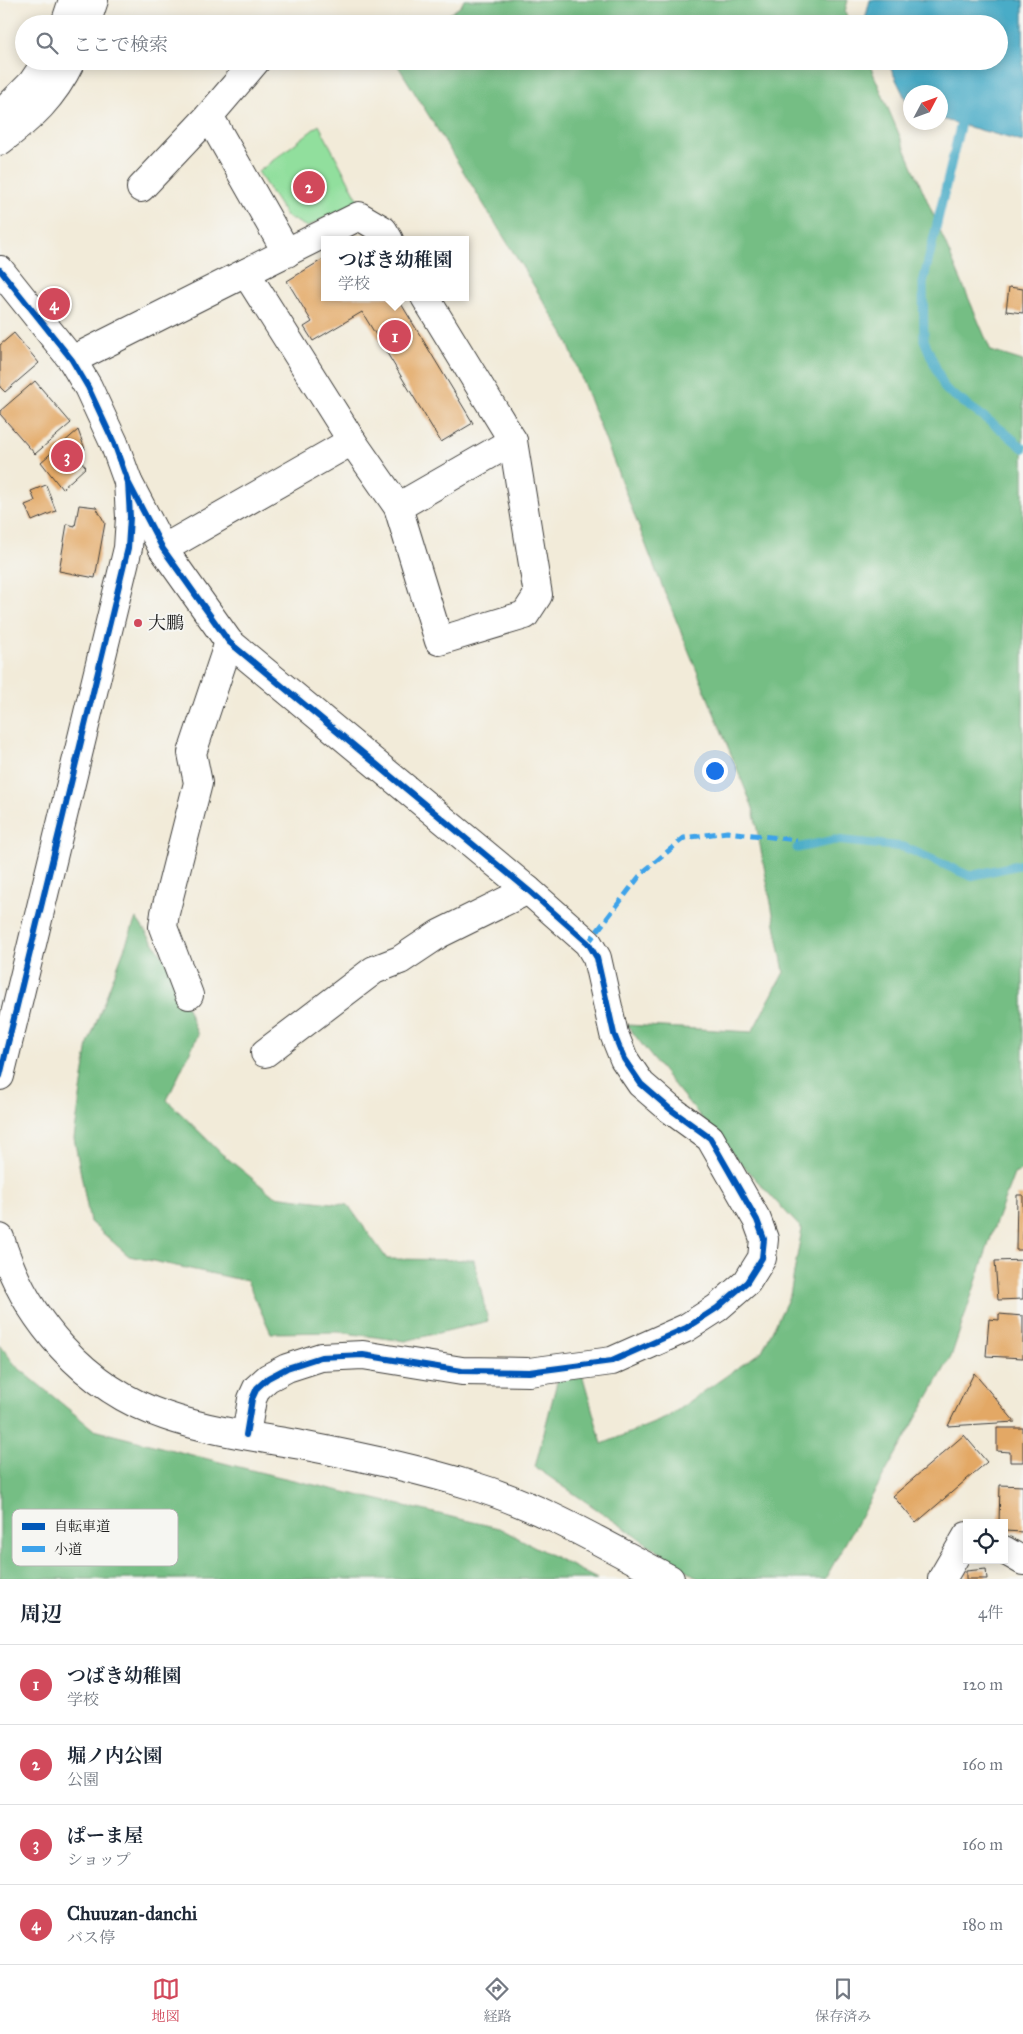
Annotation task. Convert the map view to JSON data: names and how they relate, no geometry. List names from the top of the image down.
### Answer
{
  "places": ["大鵬"],
  "legend": ["自転車道", "小道"],
  "north": "top right",
  "page": {
    "search": "ここで検索",
    "pins": [
      "2",
      "4",
      "1",
      "3"
    ],
    "popup": ["つばき幼稚園", "学校"],
    "heading": ["周辺", "4件"],
    "list": [
      {
        "mark": "1",
        "name": "つばき幼稚園",
        "note": "学校",
        "value": "120 m"
      },
      {
        "mark": "2",
        "name": "堀ノ内公園",
        "note": "公園",
        "value": "160 m"
      },
      {
        "mark": "3",
        "name": "ぱーま屋",
        "note": "ショップ",
        "value": "160 m"
      },
      {
        "mark": "4",
        "name": "Chuuzan-danchi",
        "note": "バス停",
        "value": "180 m"
      }
    ],
    "nav": ["地図", "経路", "保存済み"]
  }
}
